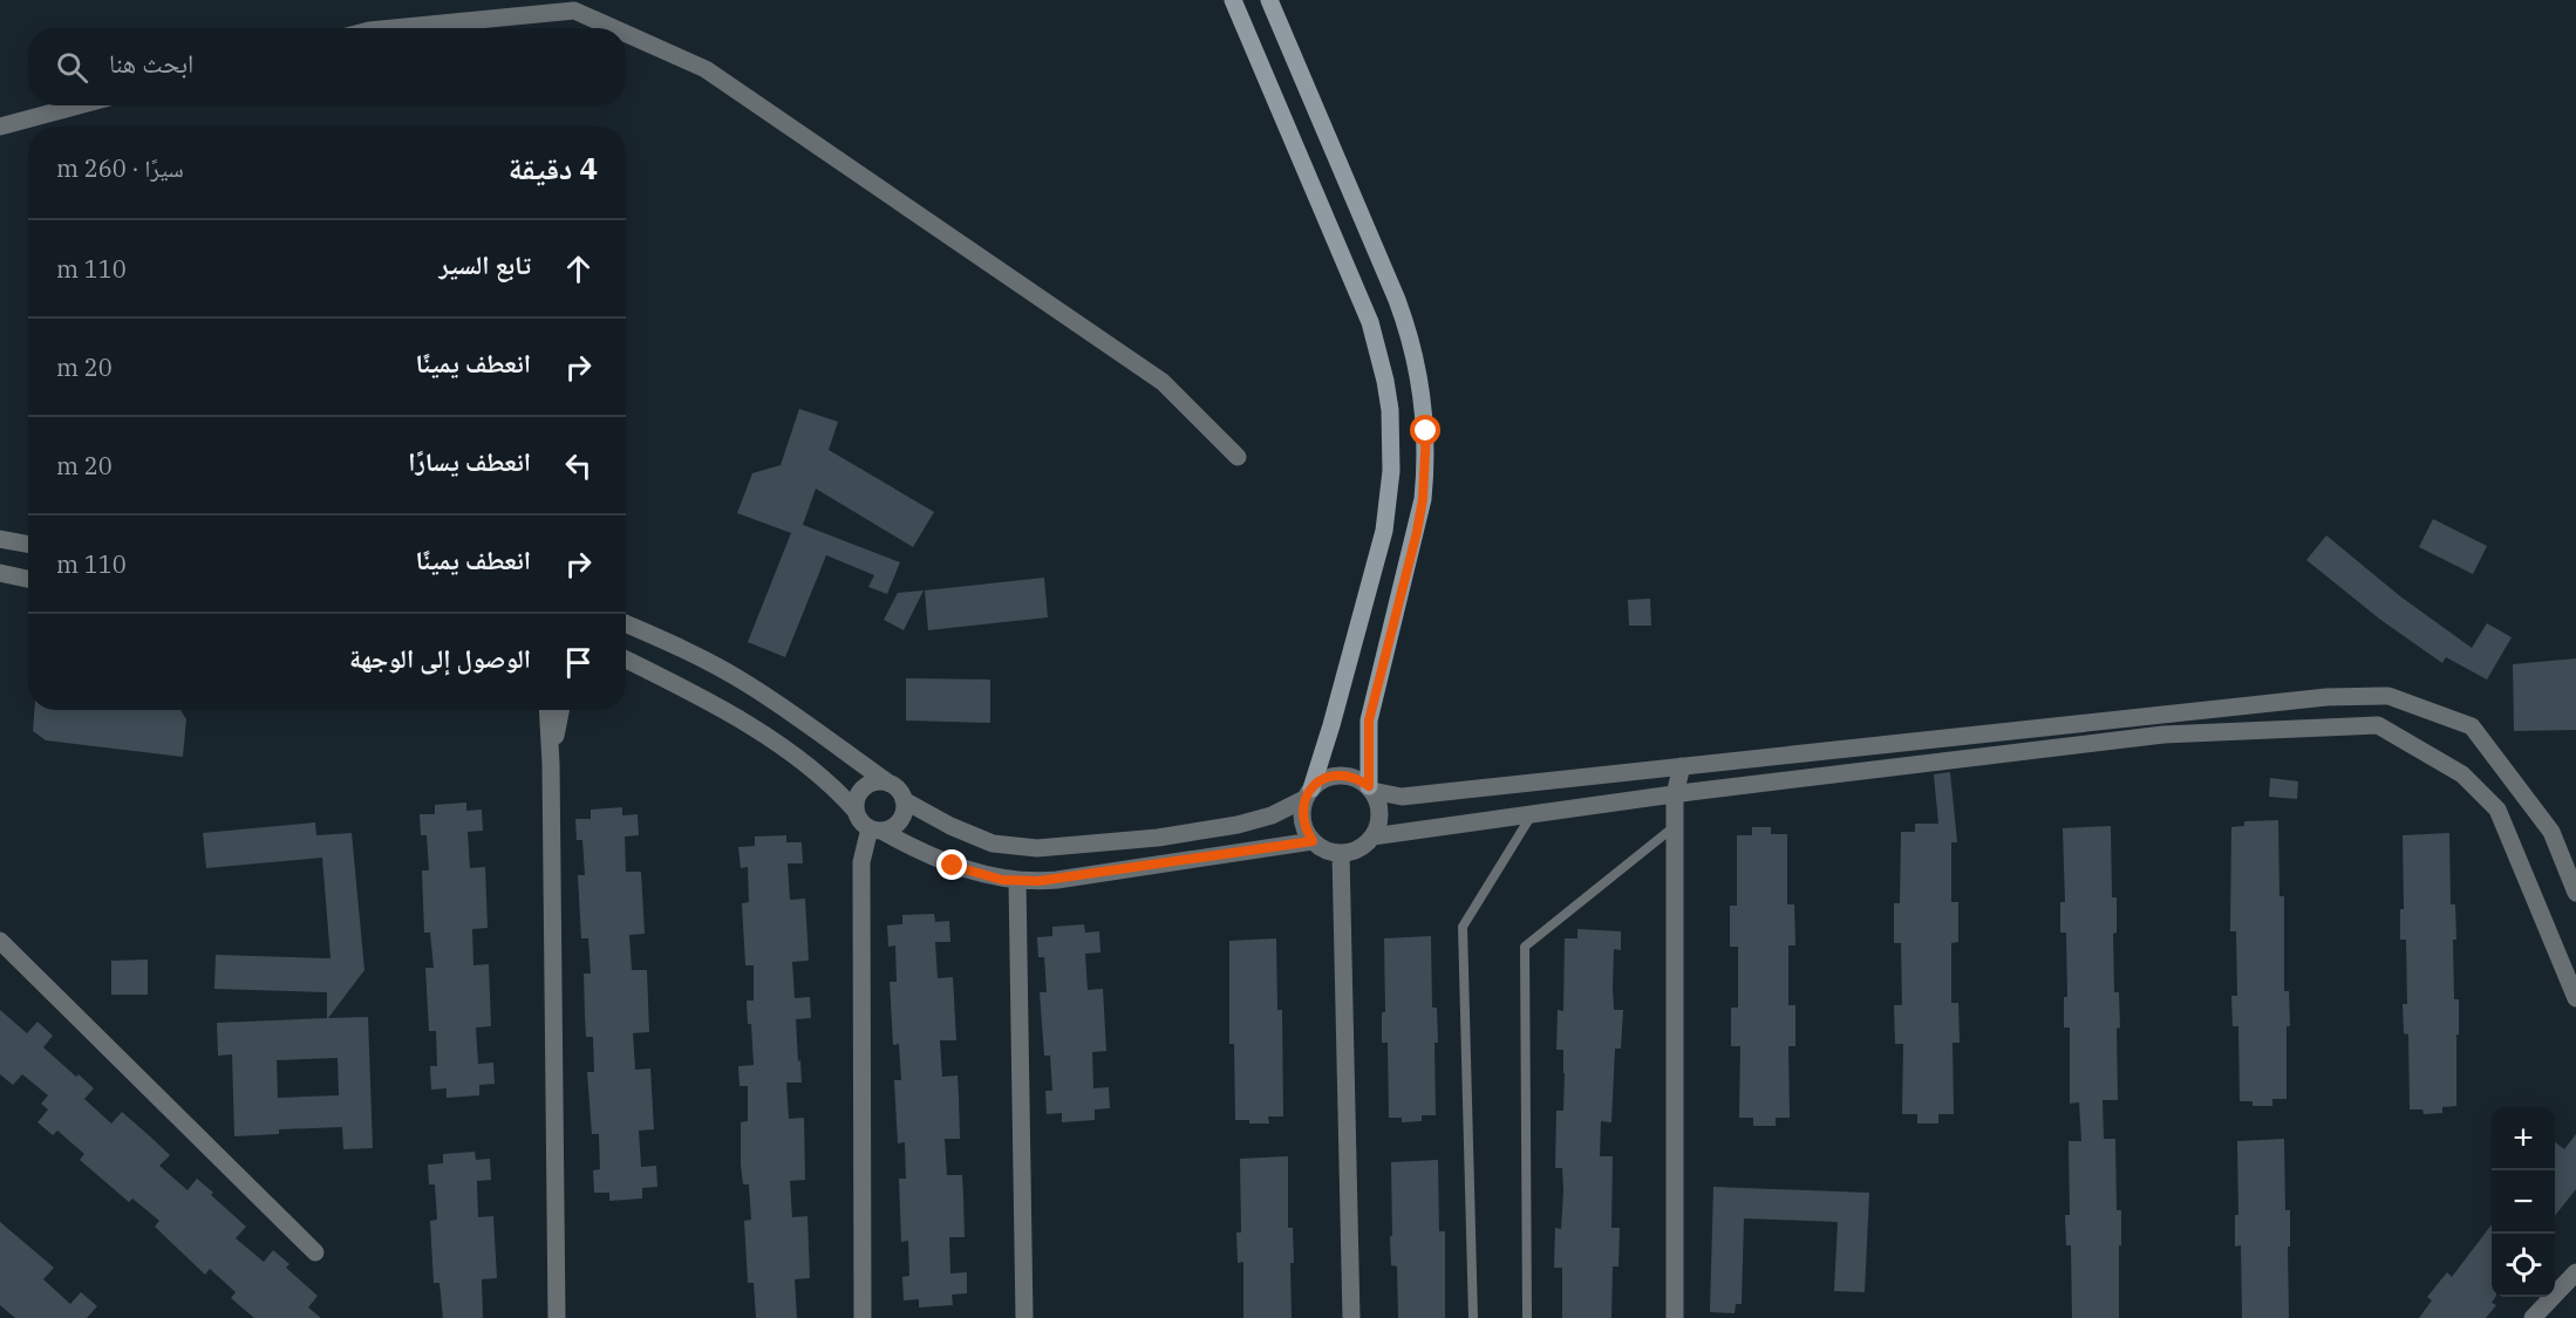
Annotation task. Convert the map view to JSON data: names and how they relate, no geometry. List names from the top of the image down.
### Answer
{
  "page": {
    "search": "ابحث هنا",
    "heading": ["4 دقيقة", "سيرًا · 260 m"],
    "list": [
      ["تابع السير", "110 m"],
      ["انعطف يمينًا", "20 m"],
      ["انعطف يسارًا", "20 m"],
      ["انعطف يمينًا", "110 m"],
      "الوصول إلى الوجهة"
    ],
    "map_buttons": ["+", "−"]
  }
}
